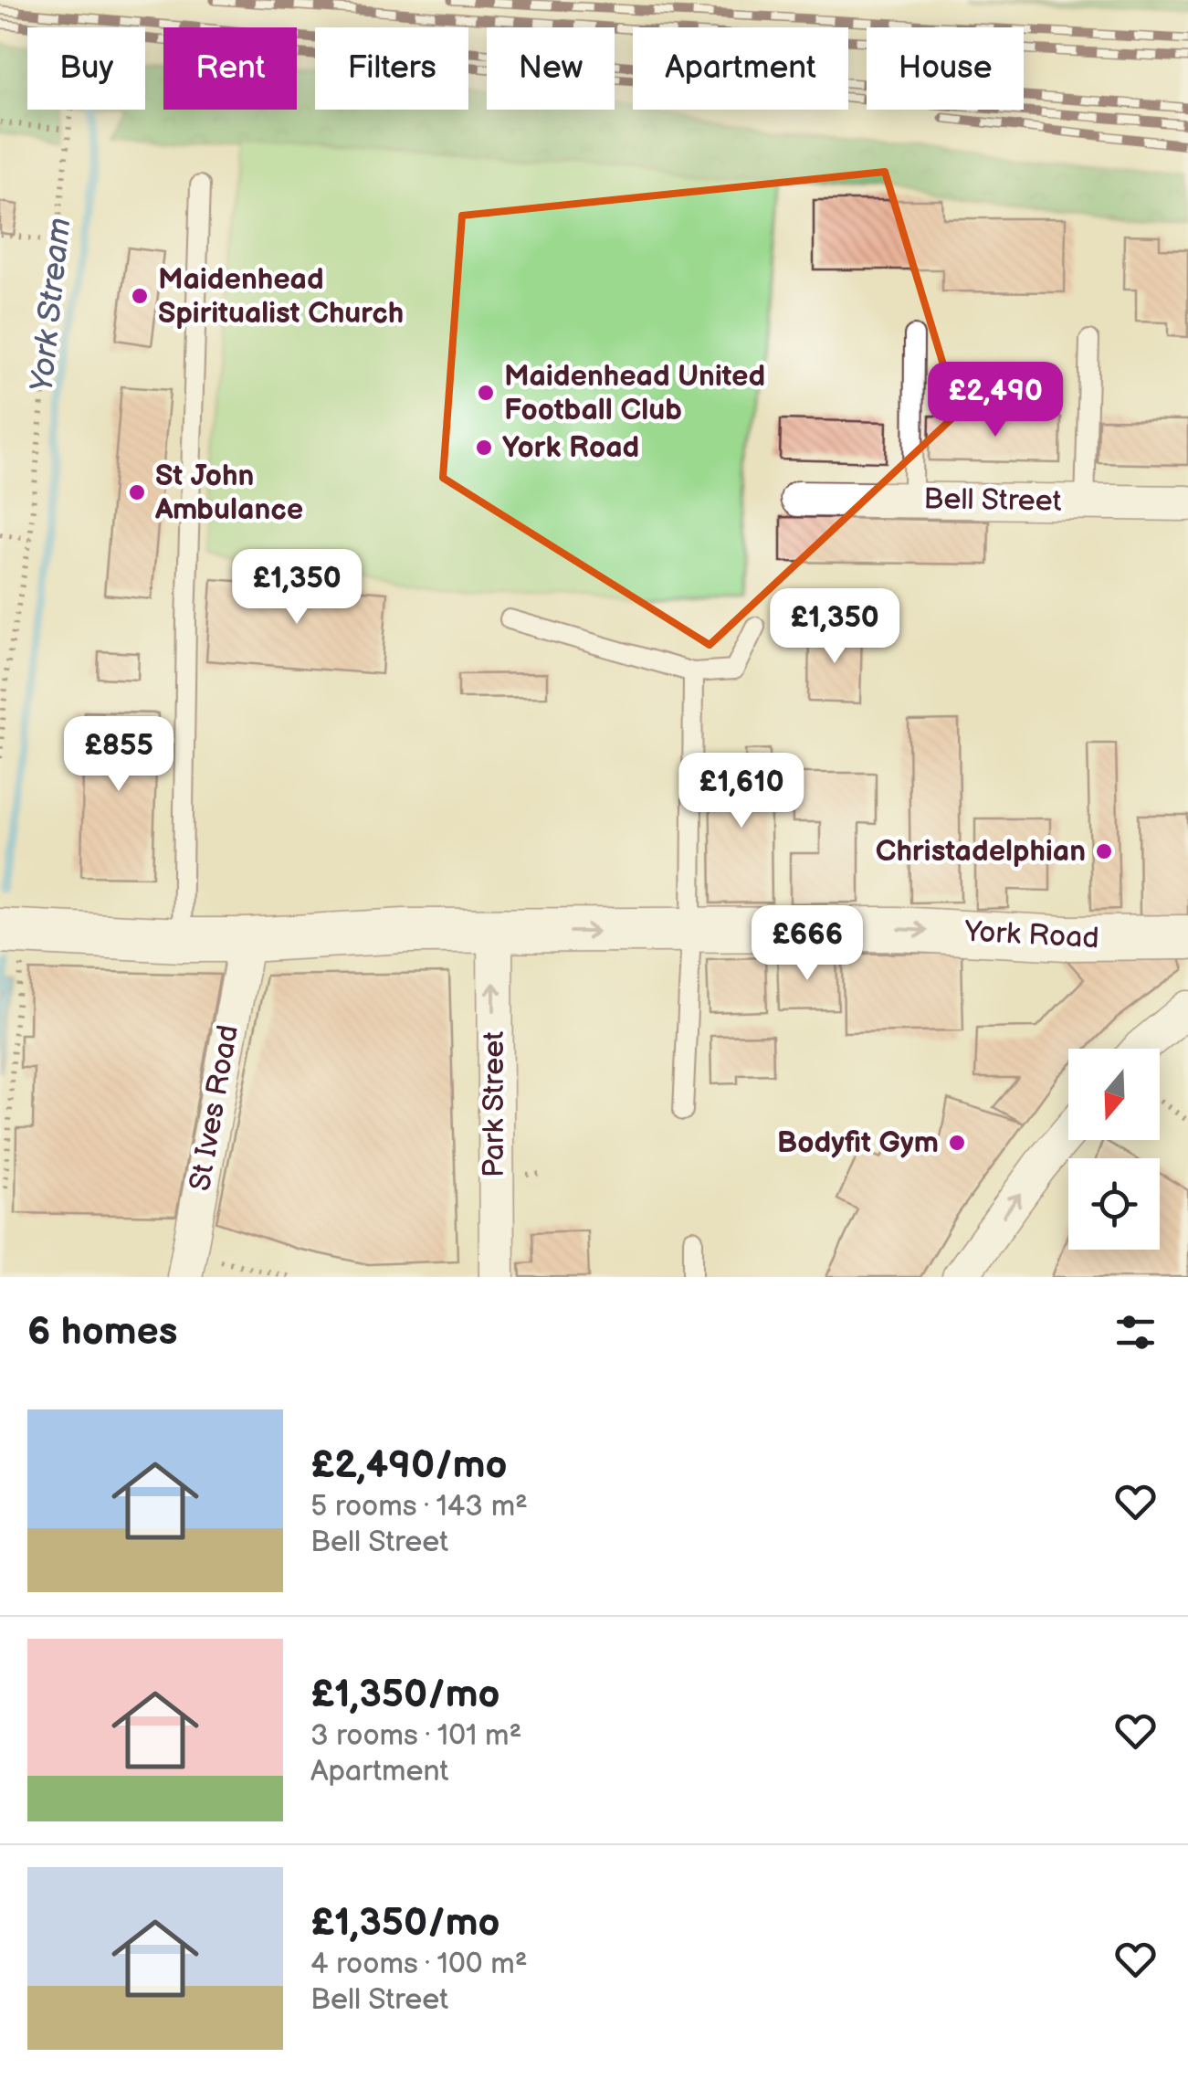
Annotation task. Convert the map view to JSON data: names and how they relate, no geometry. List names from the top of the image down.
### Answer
{
  "streets": {
    "street": [
      "Bell Street",
      "York Road",
      "Park Street",
      "St Ives Road"
    ]
  },
  "crossings": [
    ["York Road", "Park Street"],
    ["York Road", "St Ives Road"]
  ],
  "one_way": ["York Road", "Park Street"],
  "water": ["York Stream"],
  "places": [
    "Maidenhead Spiritualist Church",
    "Maidenhead United Football Club",
    "York Road",
    "St John Ambulance",
    "Christadelphian",
    "Bodyfit Gym"
  ],
  "north": "bottom",
  "page": {
    "chip": [
      "Buy",
      "Rent",
      "Filters",
      "New",
      "Apartment",
      "House"
    ],
    "price": [
      "£2,490",
      "£1,350",
      "£1,350",
      "£855",
      "£1,610",
      "£666"
    ],
    "heading": "6 homes",
    "list": [
      {
        "name": "£2,490/mo",
        "note": "5 rooms · 143 m² · Bell Street"
      },
      {
        "name": "£1,350/mo",
        "note": "3 rooms · 101 m² · Apartment"
      },
      {
        "name": "£1,350/mo",
        "note": "4 rooms · 100 m² · Bell Street"
      }
    ]
  }
}
